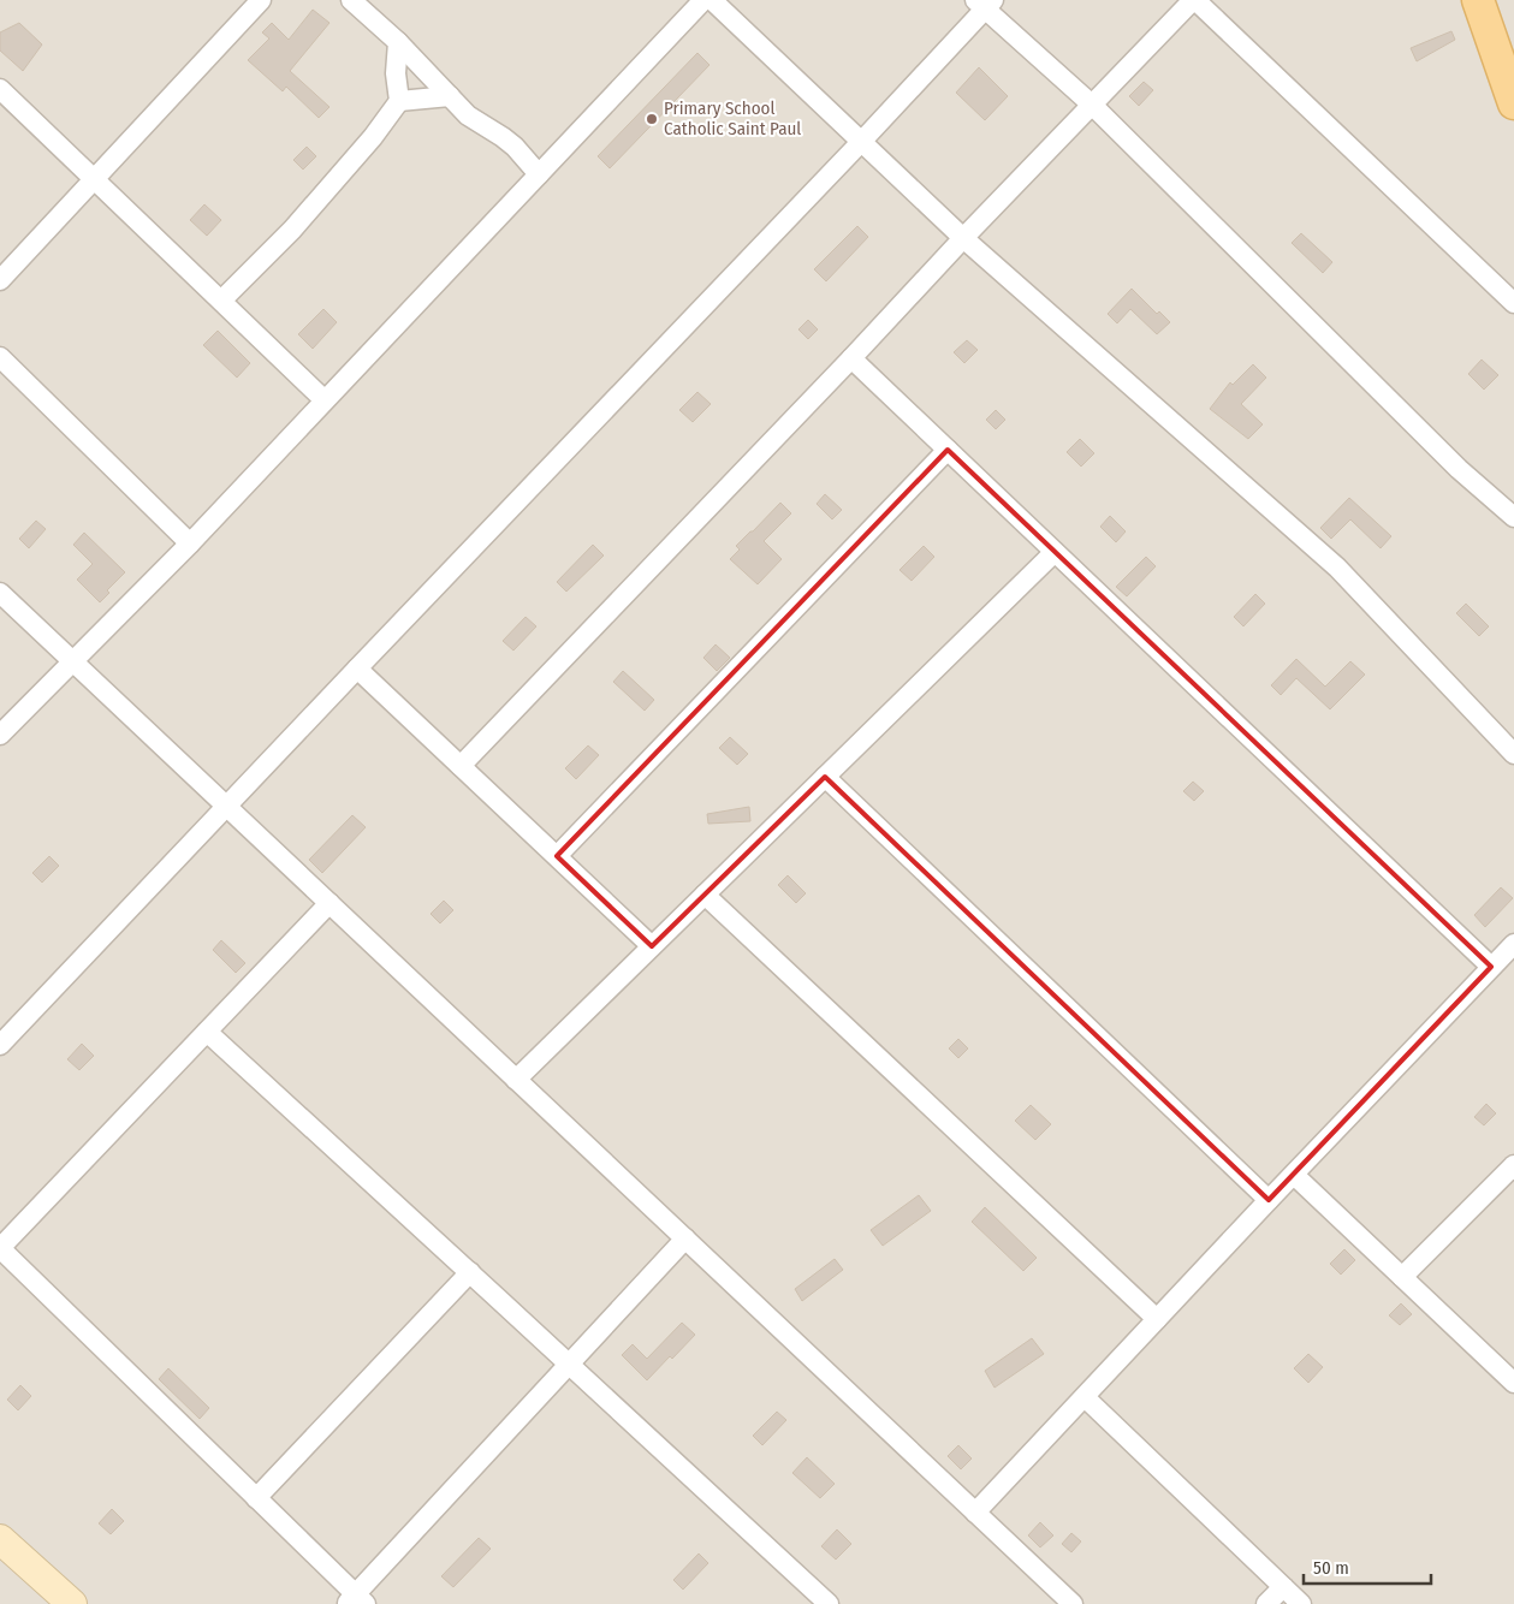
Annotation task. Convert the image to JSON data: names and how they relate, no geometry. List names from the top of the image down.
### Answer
{
  "places": ["Primary School Catholic Saint Paul"],
  "scale_bar": "50 m"
}
